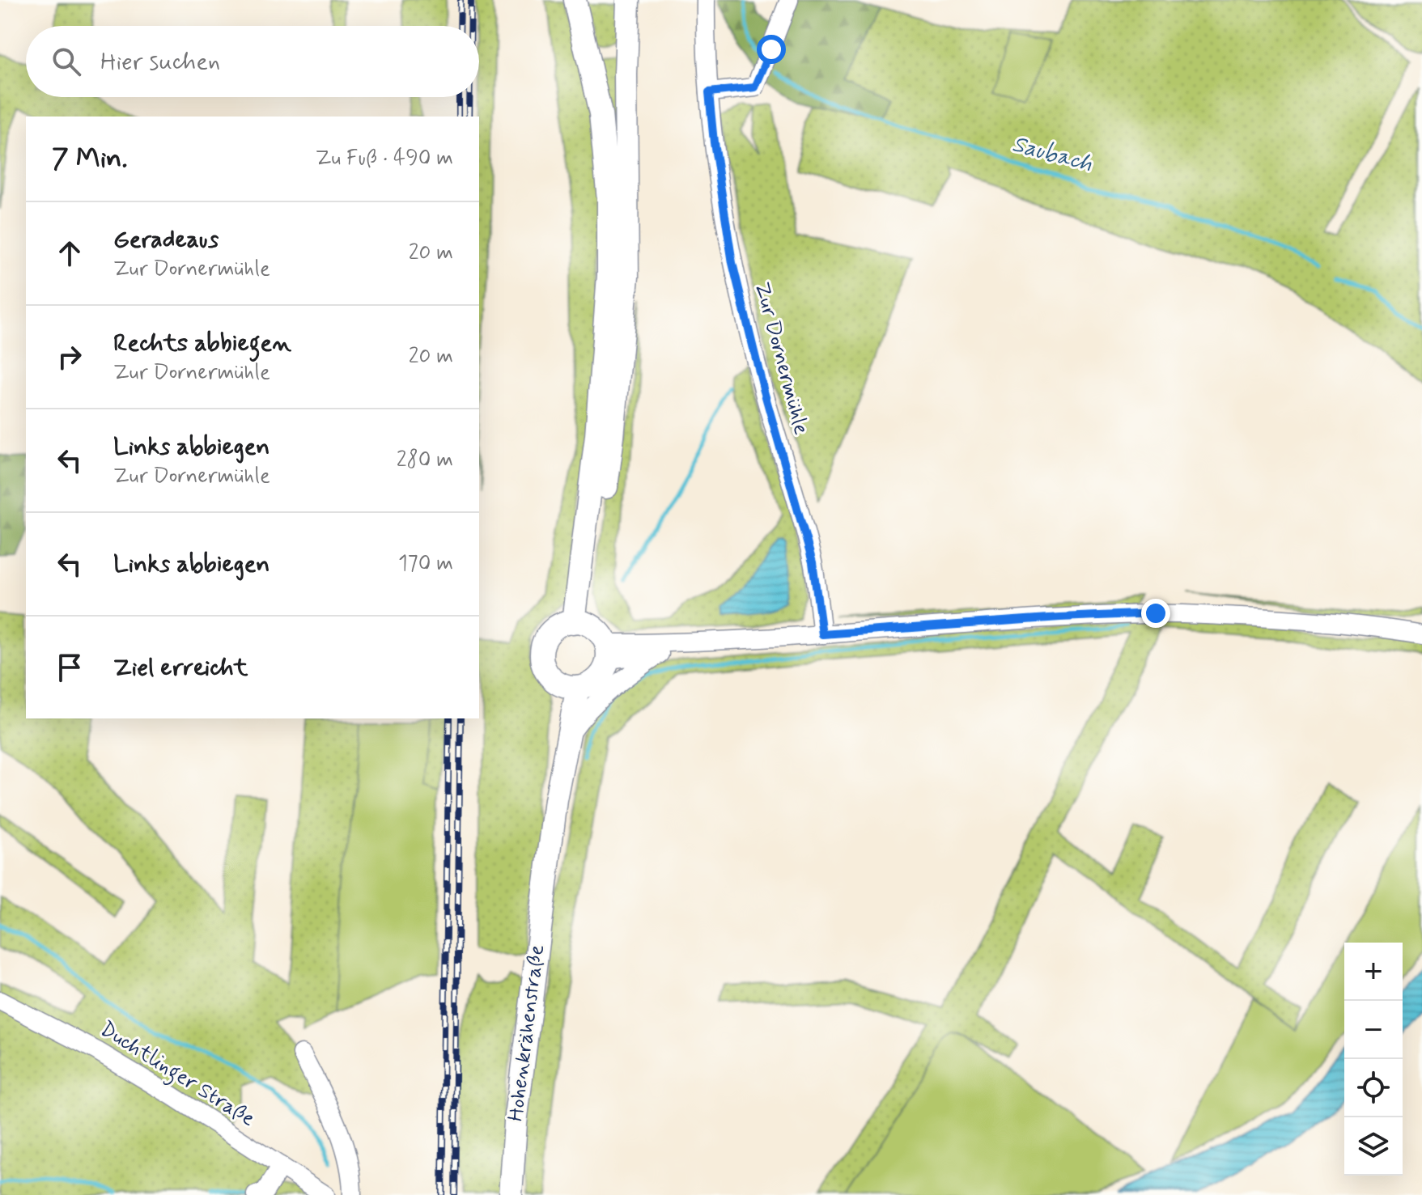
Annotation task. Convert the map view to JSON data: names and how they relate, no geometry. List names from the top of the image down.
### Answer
{
  "streets": {
    "main road": ["Hohenkrähenstraße"],
    "street": ["Zur Dornermühle", "Duchtlinger Straße"]
  },
  "water": ["Saubach"],
  "page": {
    "search": "Hier suchen",
    "heading": ["7 Min.", "Zu Fuß · 490 m"],
    "list": [
      ["Geradeaus", "Zur Dornermühle", "20 m"],
      ["Rechts abbiegen", "Zur Dornermühle", "20 m"],
      ["Links abbiegen", "Zur Dornermühle", "280 m"],
      ["Links abbiegen", "170 m"],
      "Ziel erreicht"
    ],
    "map_buttons": ["+", "−"]
  }
}
